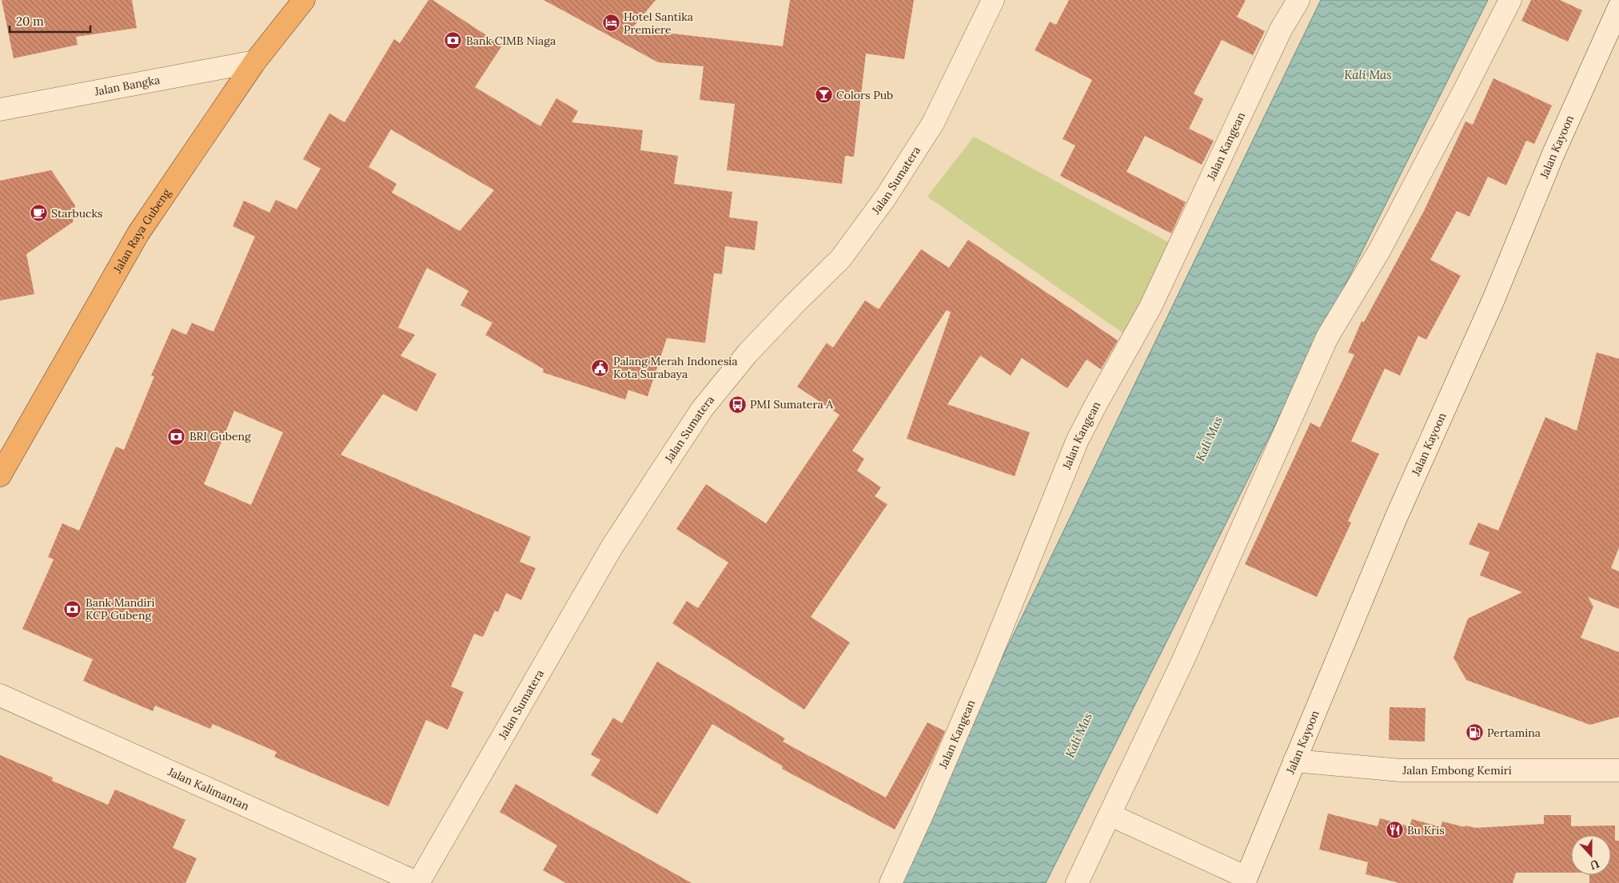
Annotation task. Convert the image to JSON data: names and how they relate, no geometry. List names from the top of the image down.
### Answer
{
  "streets": {
    "highway": ["Jalan Raya Gubeng"],
    "street": [
      "Jalan Bangka",
      "Jalan Kangean",
      "Jalan Kayoon",
      "Jalan Sumatera",
      "Jalan Embong Kemiri",
      "Jalan Kalimantan"
    ]
  },
  "crossings": [
    ["Jalan Bangka", "Jalan Raya Gubeng"],
    ["Jalan Kayoon", "Jalan Embong Kemiri"],
    ["Jalan Sumatera", "Jalan Kalimantan"]
  ],
  "water": ["Kali Mas"],
  "places": {
    "hotel": ["Hotel Santika Premiere"],
    "bank": ["Bank CIMB Niaga", "BRI Gubeng", "Bank Mandiri KCP Gubeng"],
    "bar": ["Colors Pub"],
    "cafe": ["Starbucks"],
    "public building": ["Palang Merah Indonesia Kota Surabaya"],
    "bus stop": ["PMI Sumatera A"],
    "fuel station": ["Pertamina"],
    "restaurant": ["Bu Kris"]
  },
  "scale_bar": "20 m",
  "north": "bottom"
}
